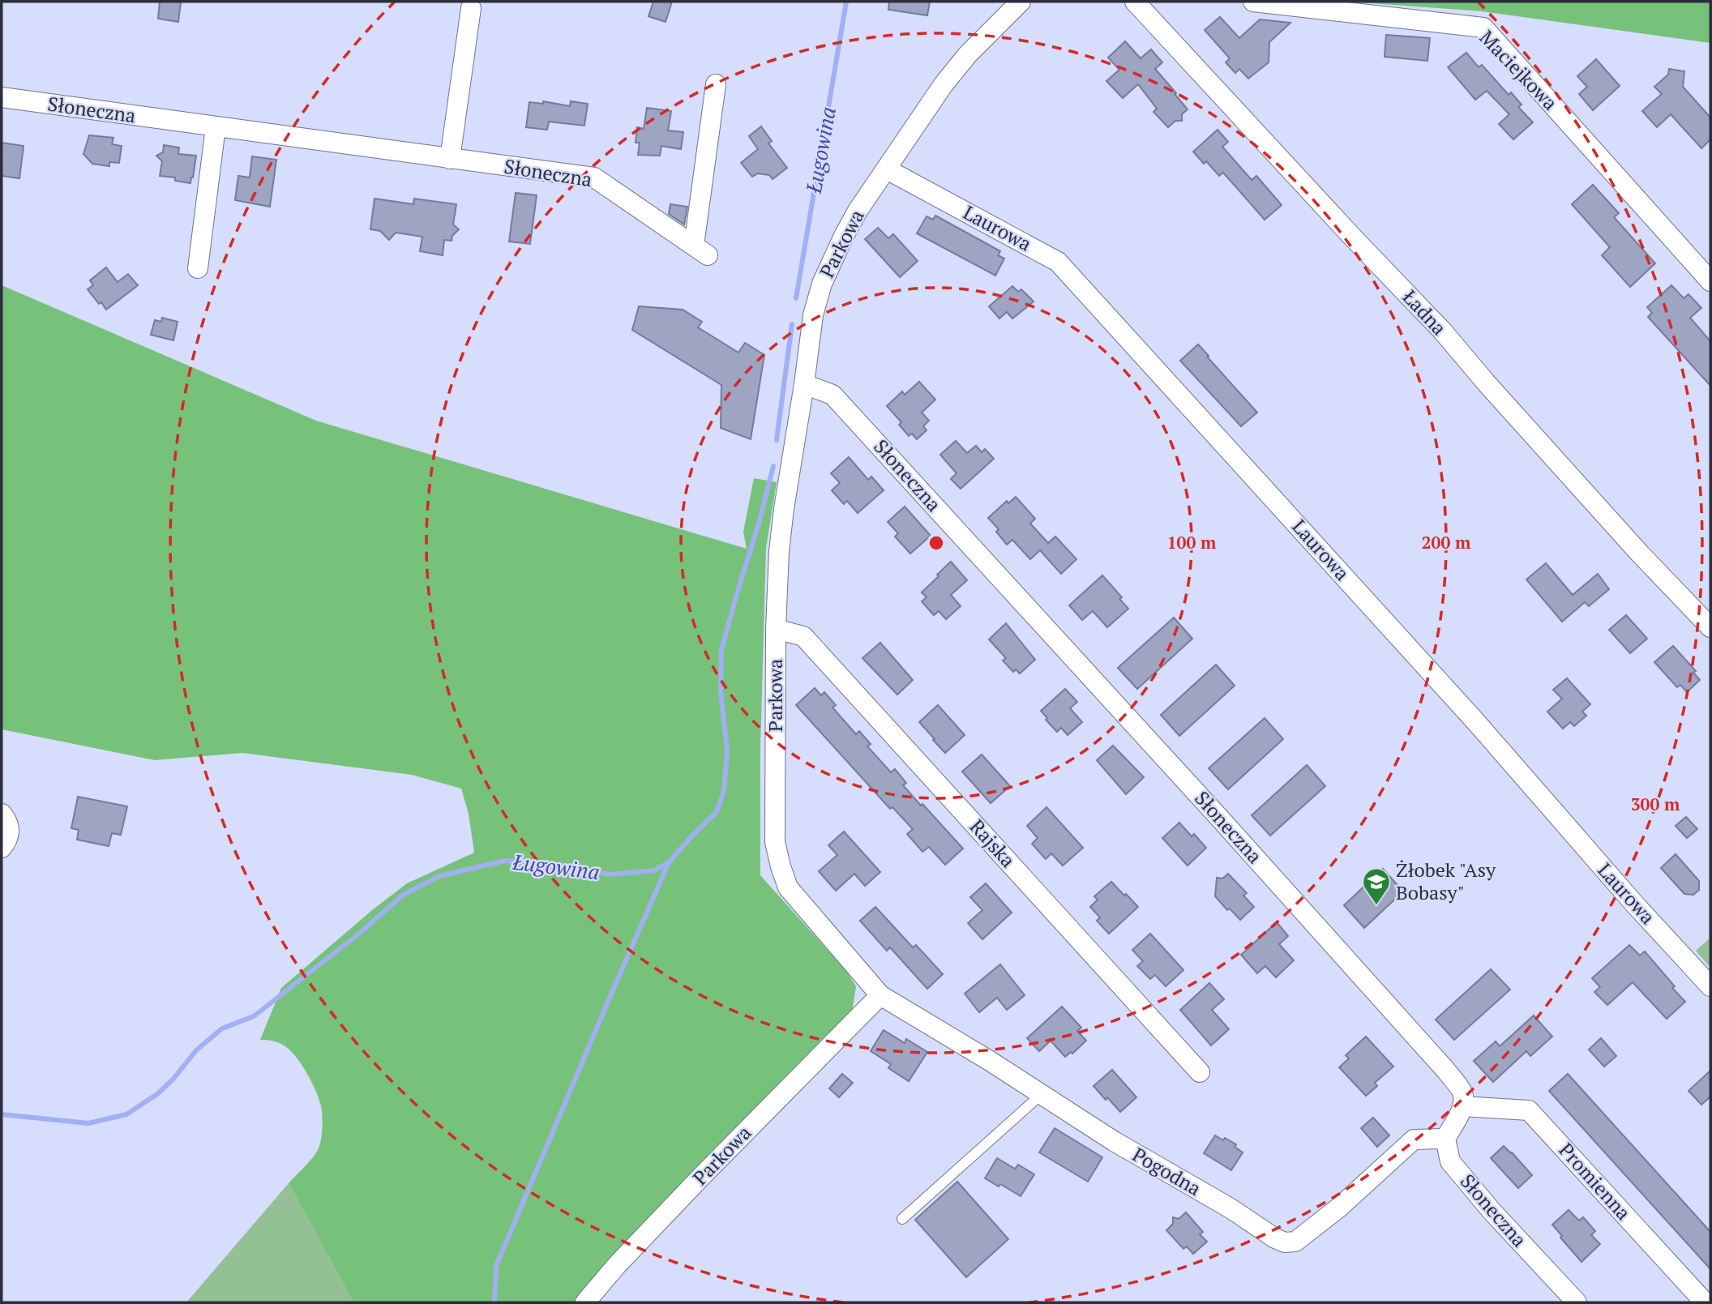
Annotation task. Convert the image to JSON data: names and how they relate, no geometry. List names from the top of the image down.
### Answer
{
  "streets": {
    "street": [
      "Maciejkowa",
      "Słoneczna",
      "Laurowa",
      "Parkowa",
      "Ładna",
      "Rajska",
      "Pogodna",
      "Promienna"
    ]
  },
  "crossings": [
    ["Słoneczna", "Parkowa"],
    ["Słoneczna", "Pogodna"],
    ["Słoneczna", "Promienna"],
    ["Laurowa", "Parkowa"],
    ["Parkowa", "Rajska"],
    ["Parkowa", "Pogodna"]
  ],
  "water": ["Ługowina"],
  "places": {
    "school or university": ["Żłobek \"Asy Bobasy\""]
  },
  "rings": ["100 m", "200 m", "300 m"]
}
